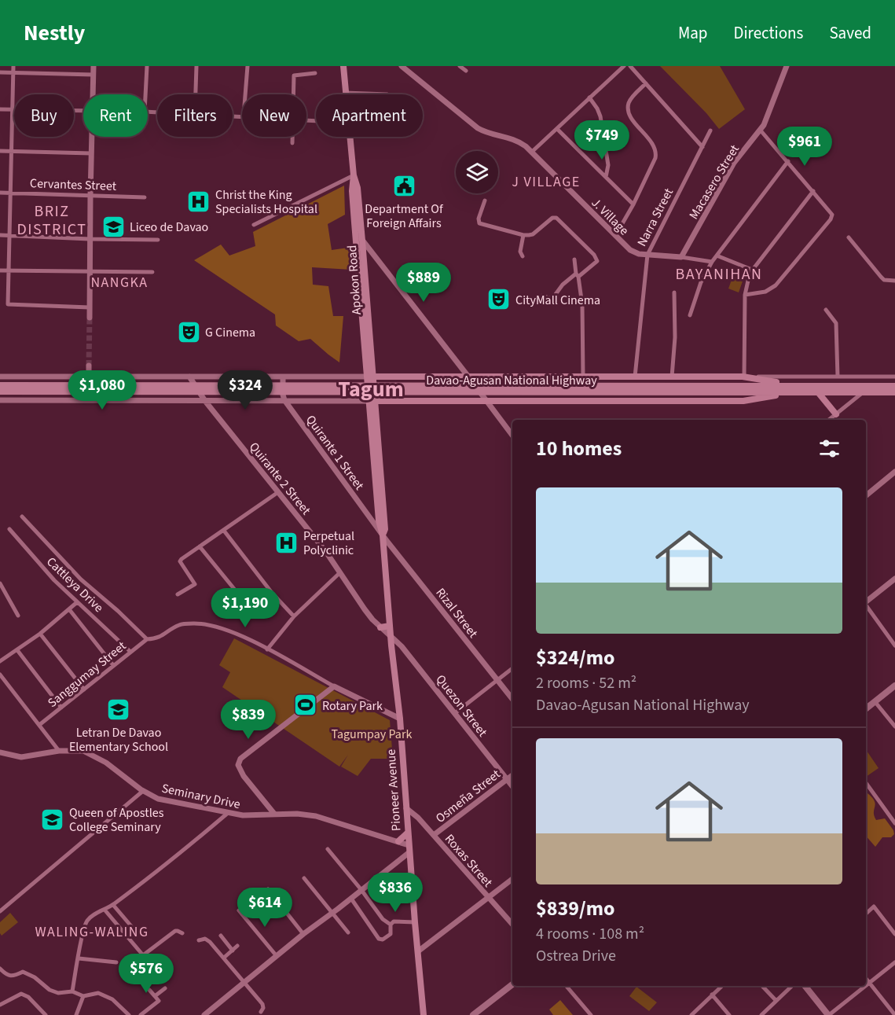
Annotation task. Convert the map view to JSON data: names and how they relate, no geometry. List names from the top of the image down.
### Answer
{
  "streets": {
    "highway": ["Apokon Road", "Davao-Agusan National Highway", "Pioneer Avenue"],
    "street": [
      "Macasero Street",
      "Cervantes Street",
      "J. Village",
      "Narra Street",
      "Quirante 1 Street",
      "Quirante 2 Street",
      "Cattleya Drive",
      "Rizal Street",
      "Sanggumay Street",
      "Quezon Street",
      "Seminary Drive",
      "Osmeña Street",
      "Roxas Street"
    ]
  },
  "crossings": [
    ["Macasero Street", "J. Village"],
    ["J. Village", "Narra Street"],
    ["Narra Street", "Davao-Agusan National Highway"],
    ["Apokon Road", "Davao-Agusan National Highway"],
    ["Apokon Road", "Pioneer Avenue"],
    ["Davao-Agusan National Highway", "Quirante 1 Street"],
    ["Davao-Agusan National Highway", "Pioneer Avenue"],
    ["Quirante 1 Street", "Rizal Street"],
    ["Quirante 1 Street", "Pioneer Avenue"],
    ["Quirante 2 Street", "Quezon Street"],
    ["Quirante 2 Street", "Pioneer Avenue"],
    ["Cattleya Drive", "Sanggumay Street"],
    ["Rizal Street", "Pioneer Avenue"],
    ["Quezon Street", "Pioneer Avenue"],
    ["Quezon Street", "Osmeña Street"],
    ["Pioneer Avenue", "Seminary Drive"],
    ["Pioneer Avenue", "Roxas Street"],
    ["Osmeña Street", "Roxas Street"]
  ],
  "districts": [
    "J VILLAGE",
    "BRIZ DISTRICT",
    "BAYANIHAN",
    "NANGKA",
    "Tagum",
    "WALING-WALING"
  ],
  "parks": ["Tagumpay Park"],
  "places": {
    "public building": ["Department Of Foreign Affairs"],
    "hospital": ["Christ the King Specialists Hospital", "Perpetual Polyclinic"],
    "school or university": ["Liceo de Davao", "Letran De Davao Elementary School", "Queen of Apostles College Seminary"],
    "theatre": ["CityMall Cinema", "G Cinema"],
    "sports": ["Rotary Park"]
  },
  "page": {
    "header": "Nestly",
    "nav": ["Map", "Directions", "Saved"],
    "chip": [
      "Buy",
      "Rent",
      "Filters",
      "New",
      "Apartment"
    ],
    "price": [
      "$749",
      "$961",
      "$889",
      "$1,080",
      "$324",
      "$1,190",
      "$839",
      "$836",
      "$614",
      "$576"
    ],
    "heading": "10 homes",
    "list": [
      {
        "name": "$324/mo",
        "note": "2 rooms · 52 m² · Davao-Agusan National Highway"
      },
      {
        "name": "$839/mo",
        "note": "4 rooms · 108 m² · Ostrea Drive"
      }
    ]
  }
}
